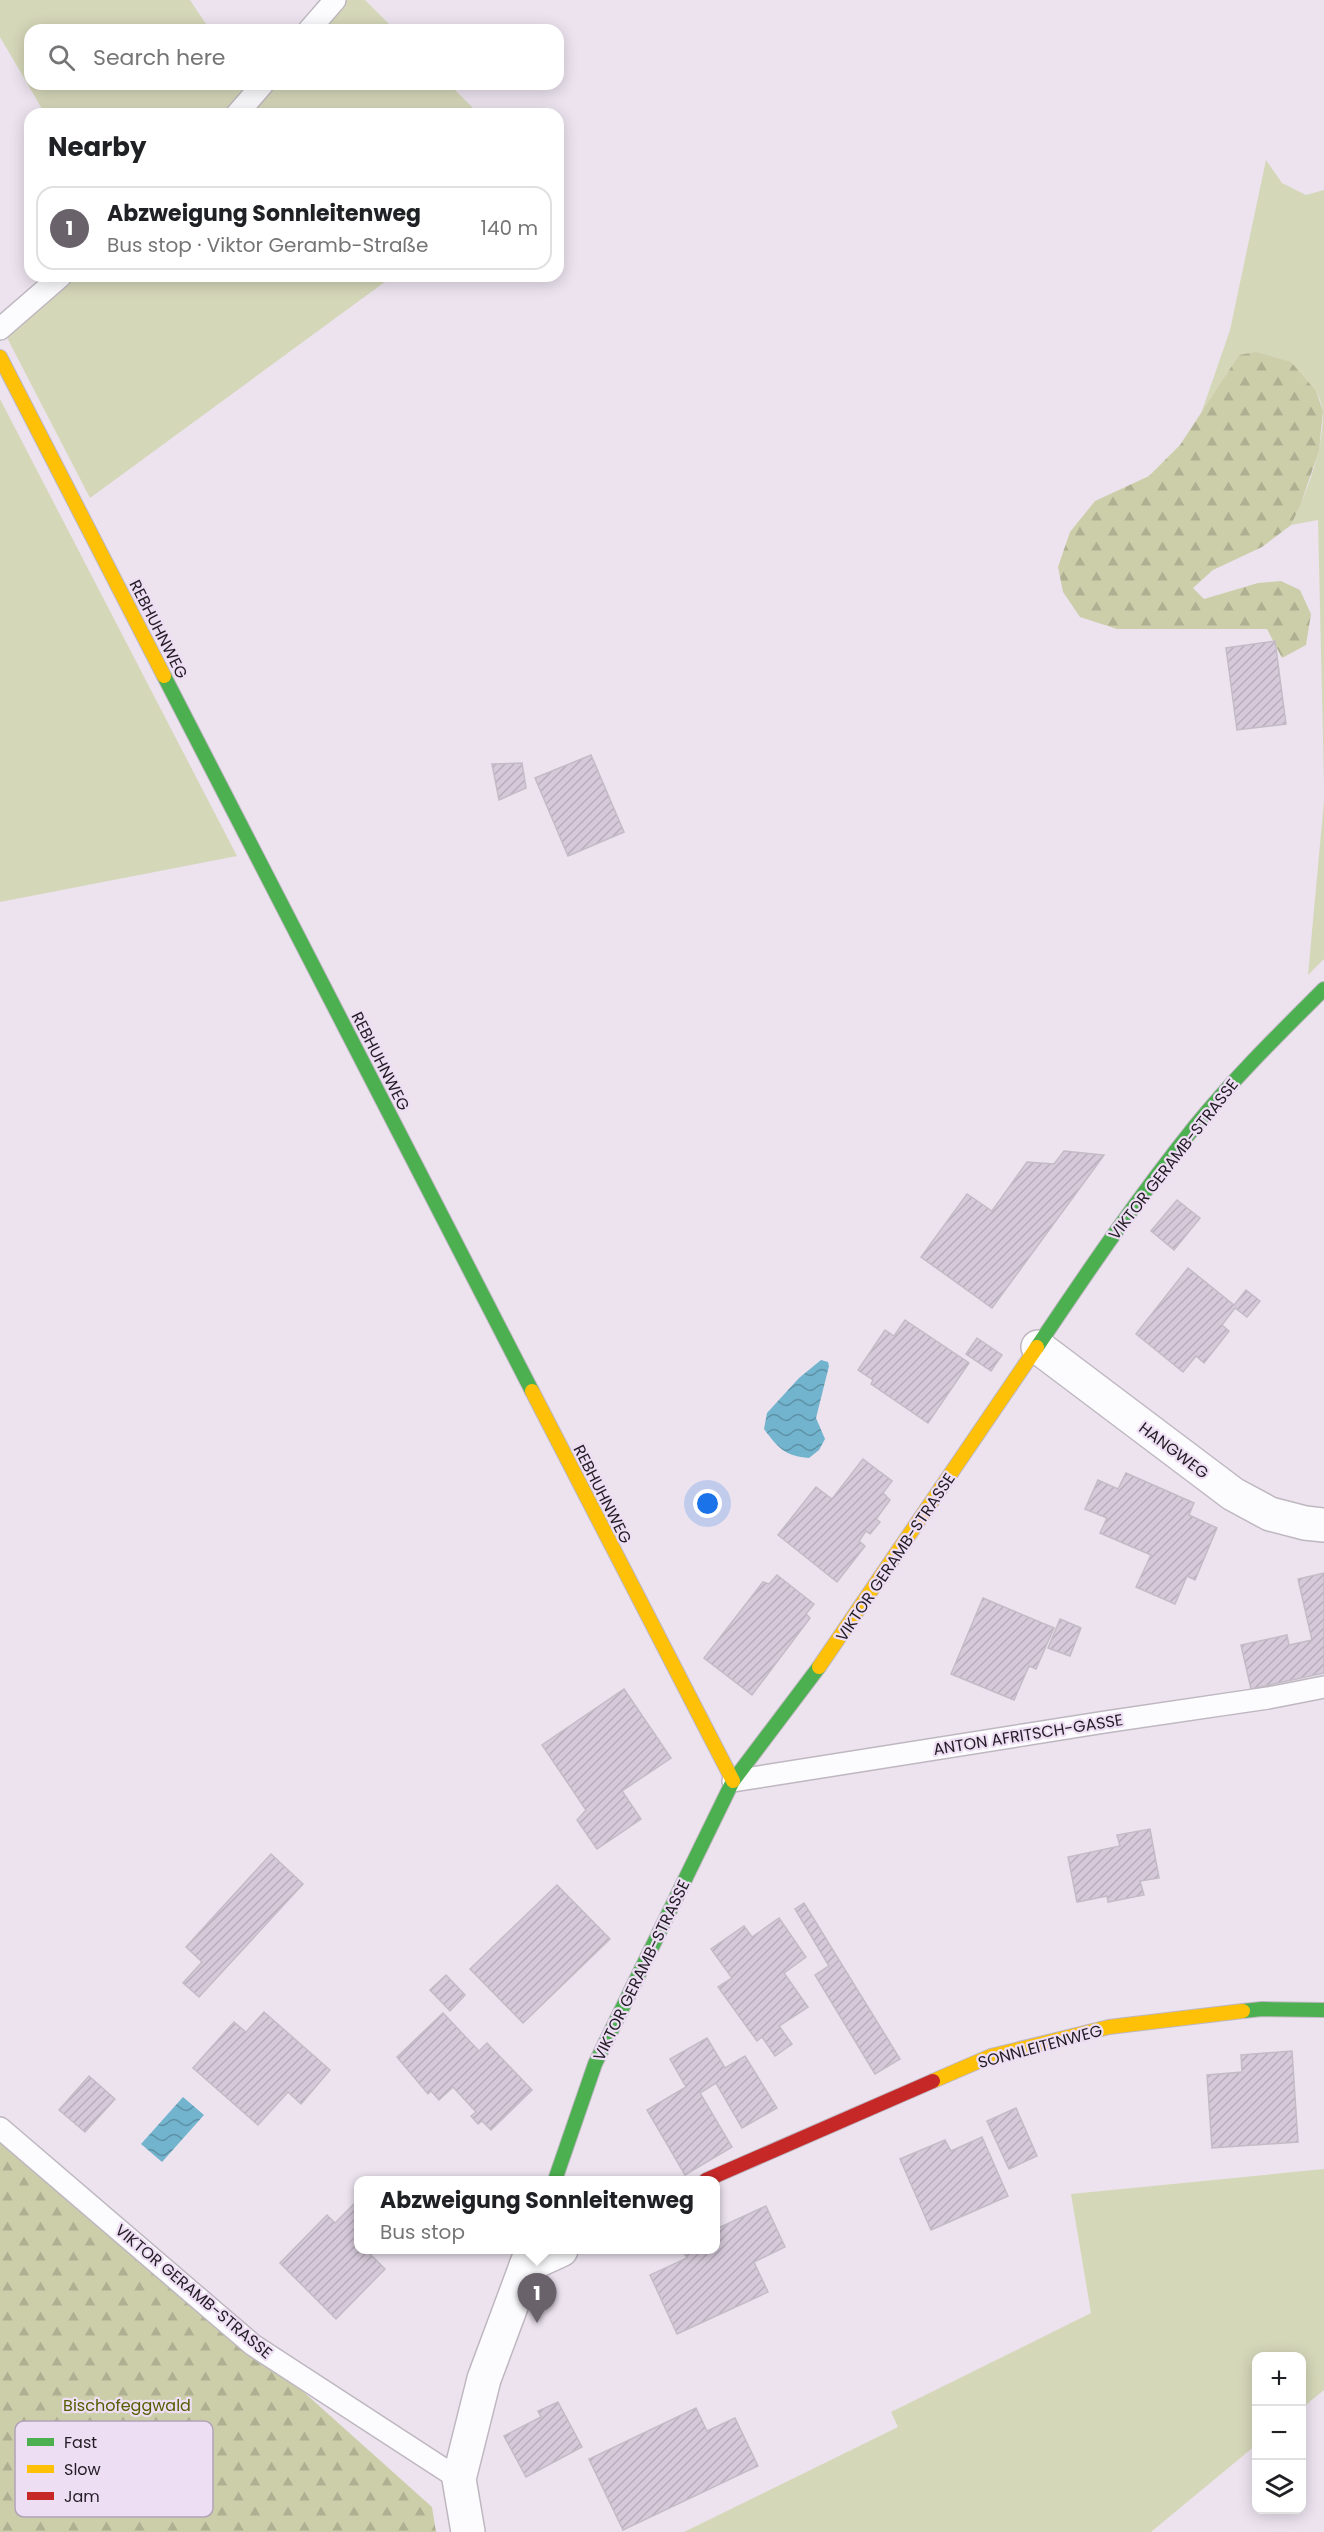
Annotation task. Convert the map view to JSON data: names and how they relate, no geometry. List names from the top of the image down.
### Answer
{
  "streets": {
    "street": [
      "REBHUHNWEG",
      "VIKTOR GERAMB-STRASSE",
      "HANGWEG",
      "SONNLEITENWEG"
    ],
    "lane": ["ANTON AFRITSCH-GASSE"]
  },
  "crossings": [
    ["REBHUHNWEG", "VIKTOR GERAMB-STRASSE"],
    ["REBHUHNWEG", "ANTON AFRITSCH-GASSE"],
    ["VIKTOR GERAMB-STRASSE", "HANGWEG"],
    ["VIKTOR GERAMB-STRASSE", "ANTON AFRITSCH-GASSE"]
  ],
  "parks": ["Bischofeggwald"],
  "legend": ["Fast", "Slow", "Jam"],
  "page": {
    "search": "Search here",
    "heading": "Nearby",
    "list": [
      {
        "mark": "1",
        "name": "Abzweigung Sonnleitenweg",
        "note": "Bus stop · Viktor Geramb-Straße",
        "value": "140 m"
      }
    ],
    "popup": ["Abzweigung Sonnleitenweg", "Bus stop"],
    "pins": "1",
    "map_buttons": ["+", "−"]
  }
}
